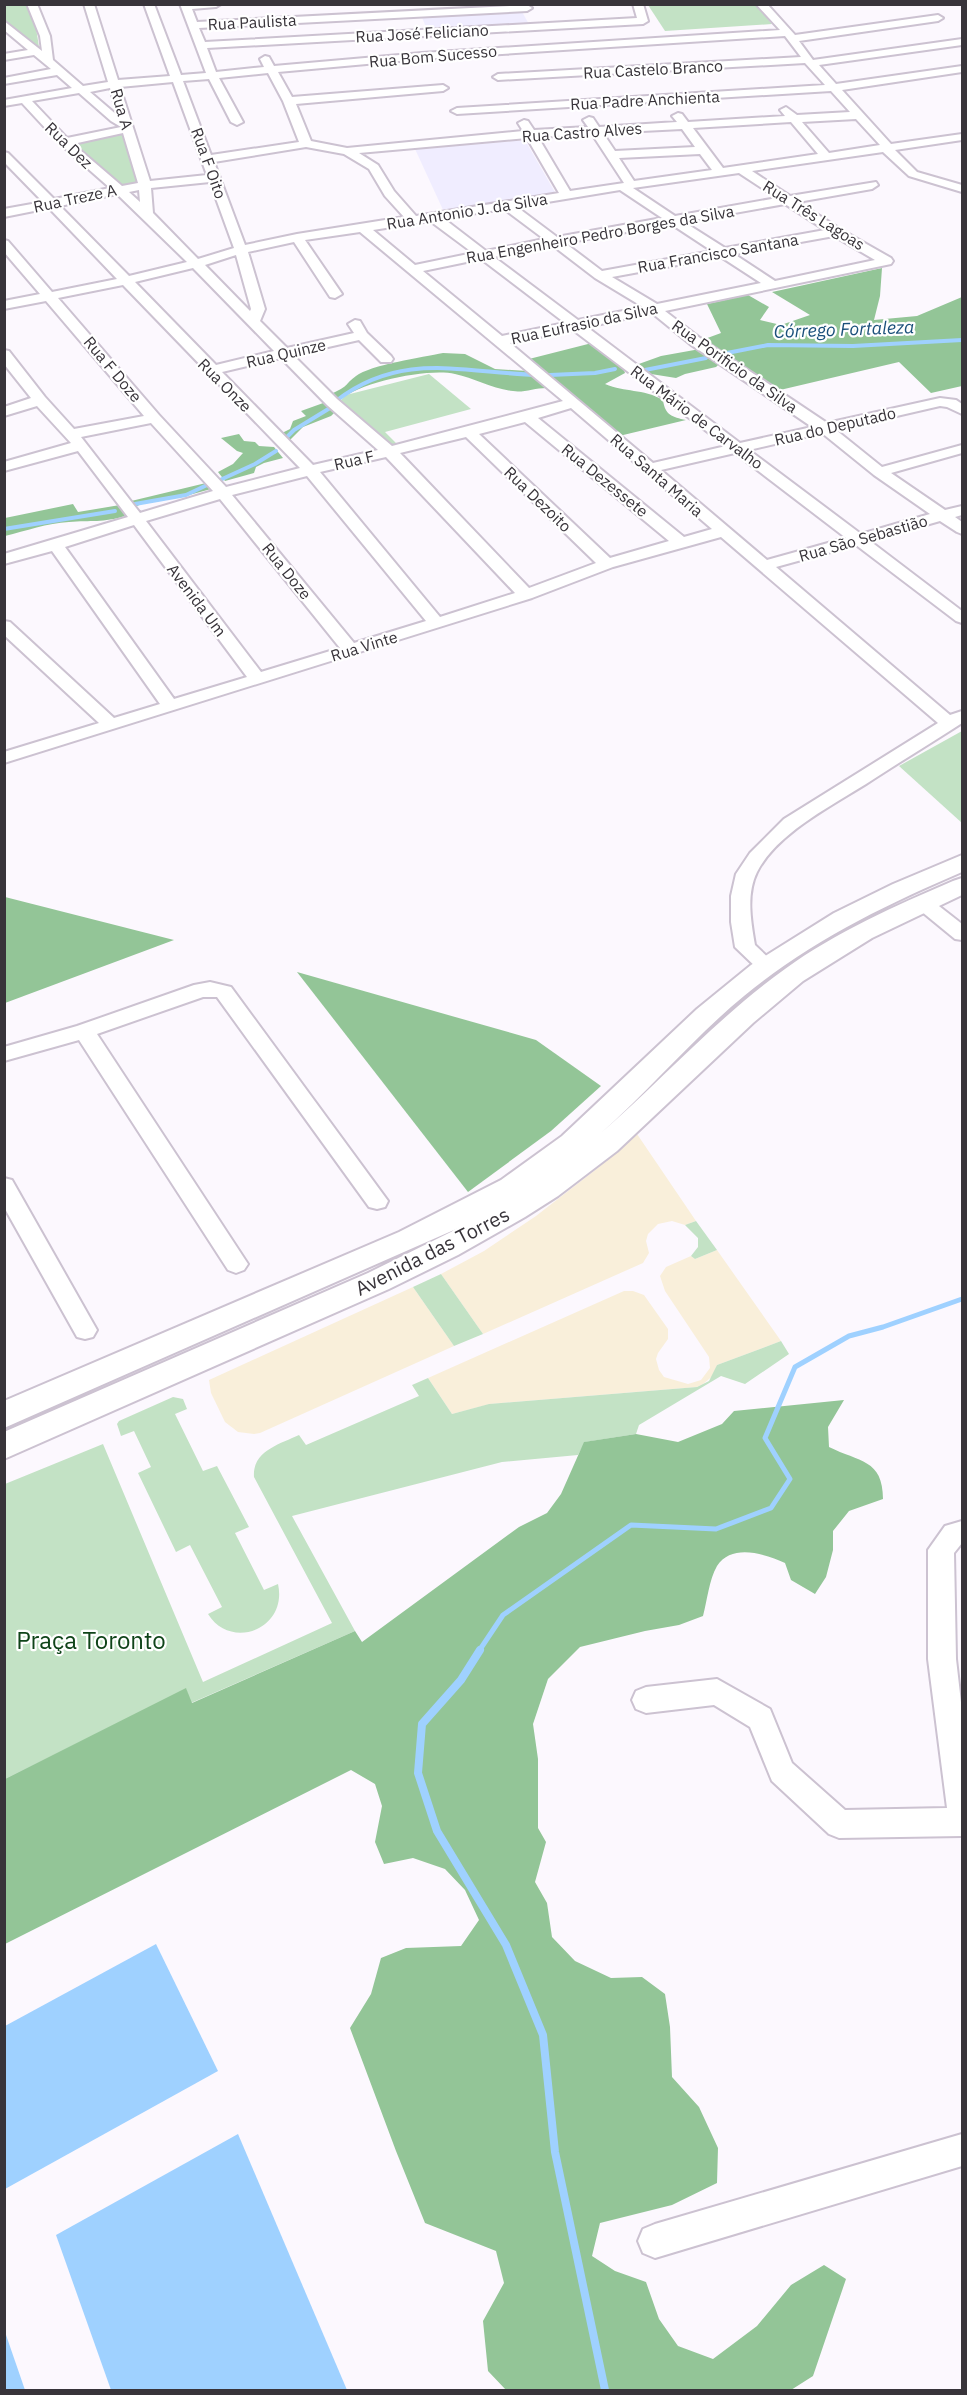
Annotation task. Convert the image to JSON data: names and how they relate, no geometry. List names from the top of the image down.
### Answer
{
  "streets": {
    "main road": ["Avenida das Torres"],
    "street": [
      "Rua Paulista",
      "Rua José Feliciano",
      "Rua Bom Sucesso",
      "Rua Castelo Branco",
      "Rua Padre Anchienta",
      "Rua A",
      "Rua Castro Alves",
      "Rua Dez",
      "Rua F Oito",
      "Rua Treze A",
      "Rua Antonio J. da Silva",
      "Rua Três Lagoas",
      "Rua Engenheiro Pedro Borges da Silva",
      "Rua Francisco Santana",
      "Rua Eufrasio da Silva",
      "Rua Quinze",
      "Rua Porificio da Silva",
      "Rua F Doze",
      "Rua Onze",
      "Rua Mário de Carvalho",
      "Rua do Deputado",
      "Rua F",
      "Rua Santa Maria",
      "Rua Dezessete",
      "Rua Dezoito",
      "Rua São Sebastião",
      "Rua Doze",
      "Avenida Um",
      "Rua Vinte"
    ]
  },
  "crossings": [
    ["Rua Bom Sucesso", "Rua Castelo Branco"],
    ["Rua Bom Sucesso", "Rua Padre Anchienta"],
    ["Rua Bom Sucesso", "Rua A"],
    ["Rua Bom Sucesso", "Rua Dez"],
    ["Rua Bom Sucesso", "Rua F Oito"],
    ["Rua Castelo Branco", "Rua Padre Anchienta"],
    ["Rua Padre Anchienta", "Rua Castro Alves"],
    ["Rua A", "Rua Dez"],
    ["Rua A", "Rua Treze A"],
    ["Rua Dez", "Rua F Oito"],
    ["Rua Dez", "Rua Treze A"],
    ["Rua Dez", "Rua Antonio J. da Silva"],
    ["Rua Dez", "Rua Quinze"],
    ["Rua Dez", "Rua F"],
    ["Rua Dez", "Rua Vinte"],
    ["Rua F Oito", "Rua Treze A"],
    ["Rua F Oito", "Rua Antonio J. da Silva"],
    ["Rua Treze A", "Rua Onze"],
    ["Rua Antonio J. da Silva", "Rua Três Lagoas"],
    ["Rua Antonio J. da Silva", "Rua Porificio da Silva"],
    ["Rua Antonio J. da Silva", "Rua F Doze"],
    ["Rua Antonio J. da Silva", "Rua Onze"],
    ["Rua Antonio J. da Silva", "Rua Mário de Carvalho"],
    ["Rua Antonio J. da Silva", "Rua Santa Maria"],
    ["Rua Três Lagoas", "Rua Engenheiro Pedro Borges da Silva"],
    ["Rua Três Lagoas", "Rua Francisco Santana"],
    ["Rua Três Lagoas", "Rua Eufrasio da Silva"],
    ["Rua Engenheiro Pedro Borges da Silva", "Rua Porificio da Silva"],
    ["Rua Engenheiro Pedro Borges da Silva", "Rua Mário de Carvalho"],
    ["Rua Engenheiro Pedro Borges da Silva", "Rua Santa Maria"],
    ["Rua Francisco Santana", "Rua Porificio da Silva"],
    ["Rua Eufrasio da Silva", "Rua Porificio da Silva"],
    ["Rua Eufrasio da Silva", "Rua Mário de Carvalho"],
    ["Rua Eufrasio da Silva", "Rua Santa Maria"],
    ["Rua Quinze", "Rua Onze"],
    ["Rua Porificio da Silva", "Rua do Deputado"],
    ["Rua Porificio da Silva", "Rua São Sebastião"],
    ["Rua F Doze", "Rua F"],
    ["Rua F Doze", "Rua Doze"],
    ["Rua Onze", "Rua F"],
    ["Rua Onze", "Rua Vinte"],
    ["Rua Mário de Carvalho", "Rua do Deputado"],
    ["Rua Mário de Carvalho", "Rua São Sebastião"],
    ["Rua do Deputado", "Rua Santa Maria"],
    ["Rua F", "Rua Santa Maria"],
    ["Rua F", "Rua Dezessete"],
    ["Rua F", "Rua Dezoito"],
    ["Rua F", "Rua Doze"],
    ["Rua F", "Avenida Um"],
    ["Rua Santa Maria", "Rua São Sebastião"],
    ["Rua Santa Maria", "Rua Vinte"],
    ["Rua Dezessete", "Rua Vinte"],
    ["Rua Dezoito", "Rua Vinte"],
    ["Rua Doze", "Rua Vinte"],
    ["Avenida Um", "Rua Vinte"]
  ],
  "water": ["Córrego Fortaleza"],
  "parks": ["Praça Toronto"]
}
